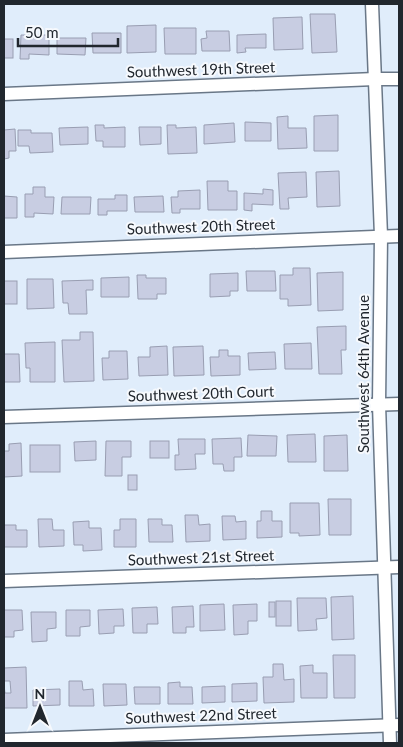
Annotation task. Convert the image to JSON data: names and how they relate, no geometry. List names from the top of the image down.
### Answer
{
  "streets": {
    "street": [
      "Southwest 19th Street",
      "Southwest 20th Street",
      "Southwest 64th Avenue",
      "Southwest 20th Court",
      "Southwest 21st Street",
      "Southwest 22nd Street"
    ]
  },
  "crossings": [
    ["Southwest 19th Street", "Southwest 64th Avenue"],
    ["Southwest 20th Street", "Southwest 64th Avenue"],
    ["Southwest 64th Avenue", "Southwest 20th Court"],
    ["Southwest 64th Avenue", "Southwest 21st Street"],
    ["Southwest 64th Avenue", "Southwest 22nd Street"]
  ],
  "scale_bar": "50 m",
  "north": "top"
}
